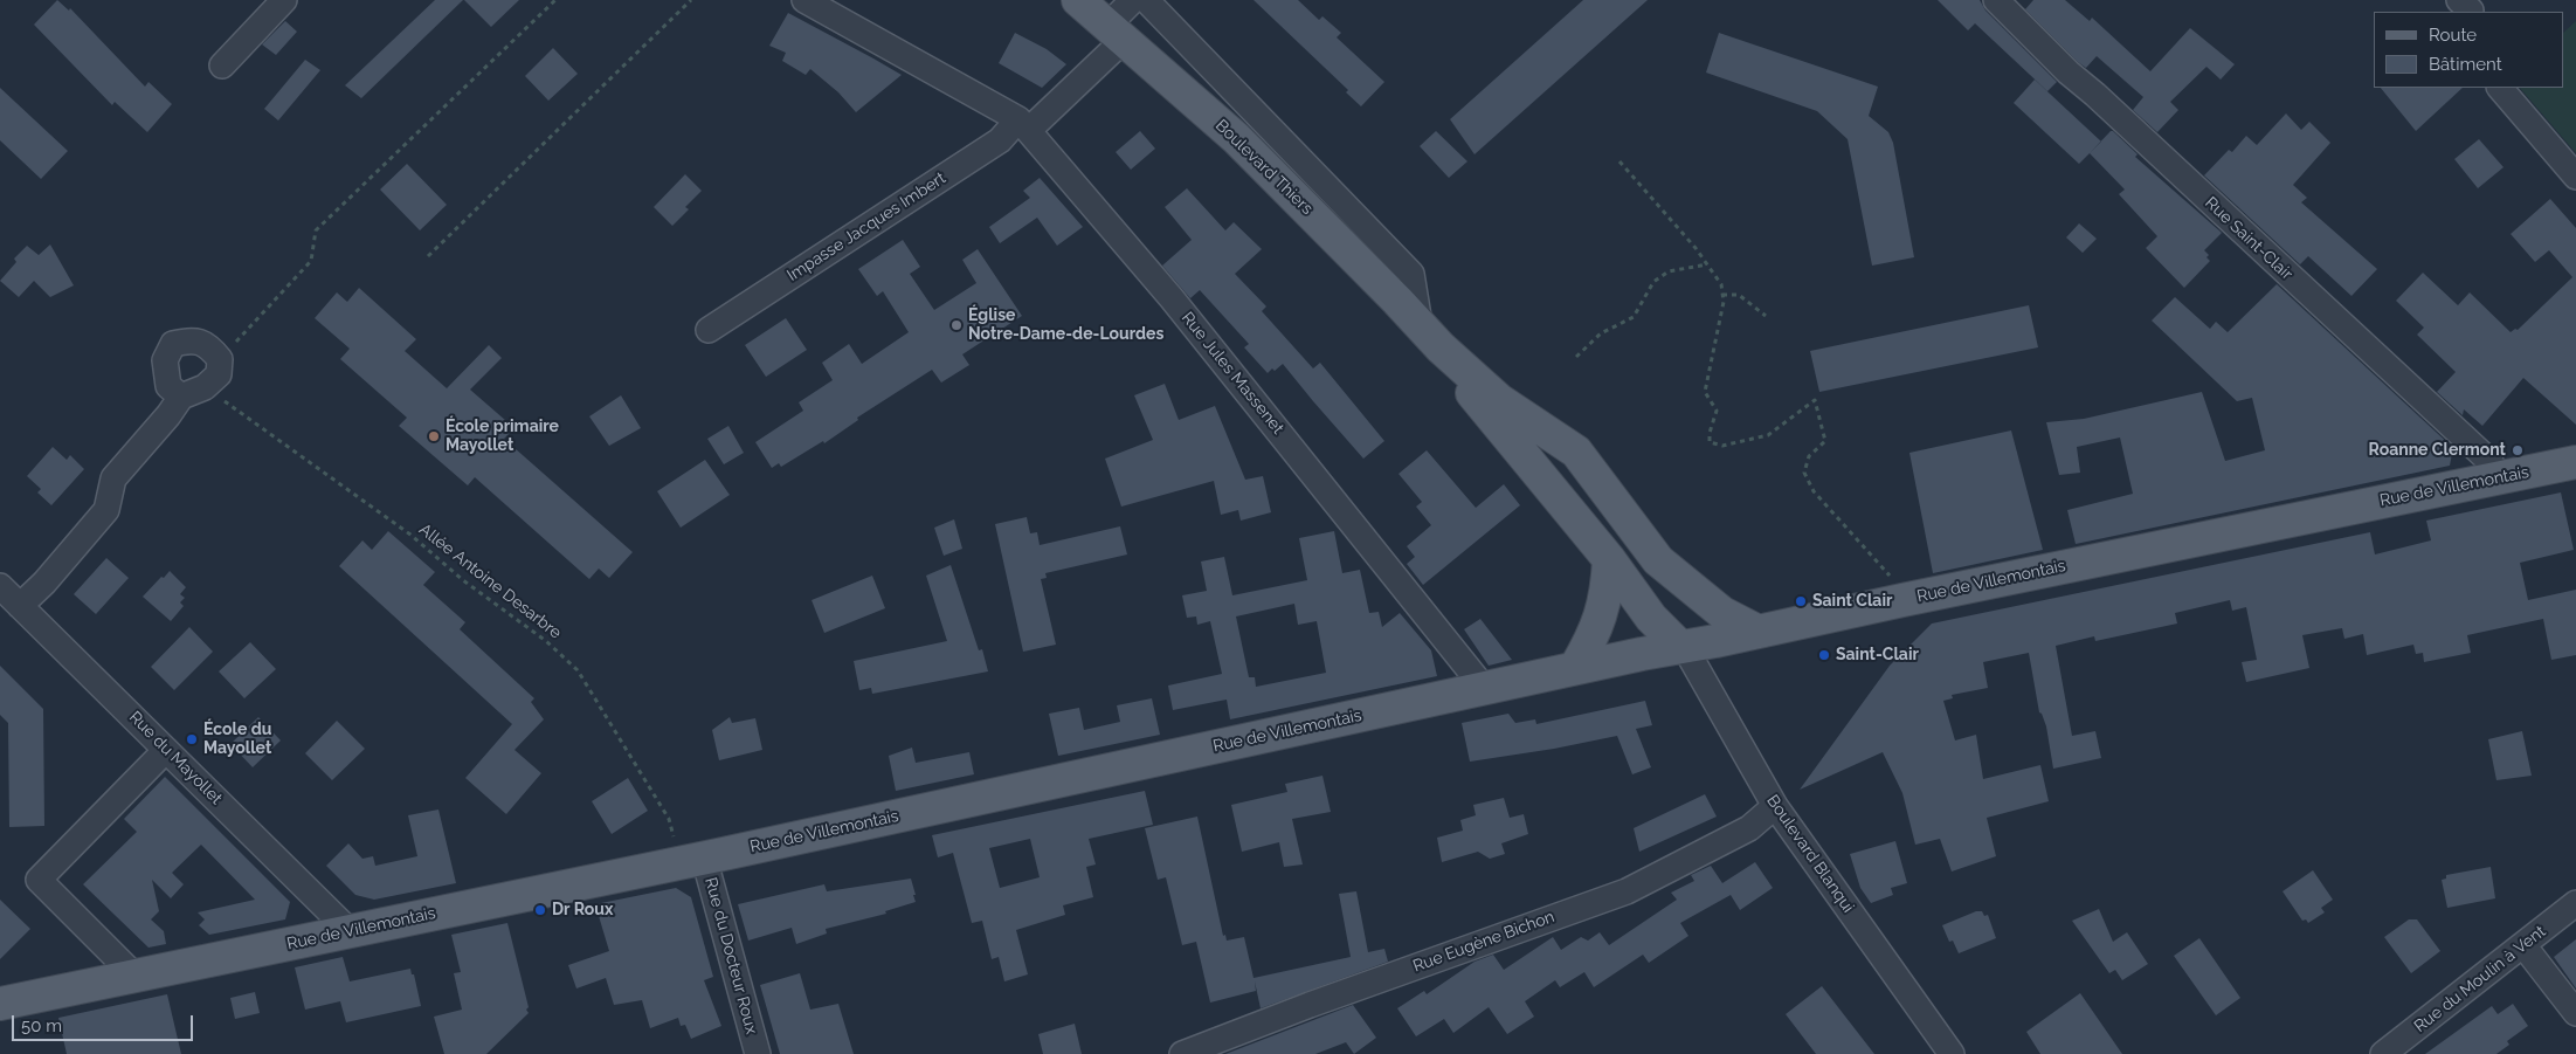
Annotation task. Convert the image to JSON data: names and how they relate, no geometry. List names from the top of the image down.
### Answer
{
  "streets": {
    "main road": ["Boulevard Thiers", "Rue de Villemontais"],
    "street": [
      "Impasse Jacques Imbert",
      "Rue Saint-Clair",
      "Rue Jules Massenet",
      "Rue du Mayollet",
      "Boulevard Blanqui",
      "Rue Eugène Bichon",
      "Rue du Docteur Roux",
      "Rue du Moulin à Vent"
    ],
    "path": ["Allée Antoine Desarbre"]
  },
  "crossings": [
    ["Boulevard Thiers", "Impasse Jacques Imbert"],
    ["Boulevard Thiers", "Rue de Villemontais"],
    ["Boulevard Thiers", "Boulevard Blanqui"],
    ["Impasse Jacques Imbert", "Rue Jules Massenet"],
    ["Rue Saint-Clair", "Rue de Villemontais"],
    ["Rue Jules Massenet", "Rue de Villemontais"],
    ["Rue de Villemontais", "Allée Antoine Desarbre"],
    ["Rue de Villemontais", "Rue du Mayollet"],
    ["Rue de Villemontais", "Boulevard Blanqui"],
    ["Rue de Villemontais", "Rue du Docteur Roux"],
    ["Allée Antoine Desarbre", "Rue du Docteur Roux"],
    ["Boulevard Blanqui", "Rue Eugène Bichon"]
  ],
  "places": [
    "Église Notre-Dame-de-Lourdes",
    "École primaire Mayollet",
    "Roanne Clermont",
    "Saint Clair",
    "Saint-Clair",
    "École du Mayollet",
    "Dr Roux"
  ],
  "legend": ["Route", "Bâtiment"],
  "scale_bar": "50 m"
}
